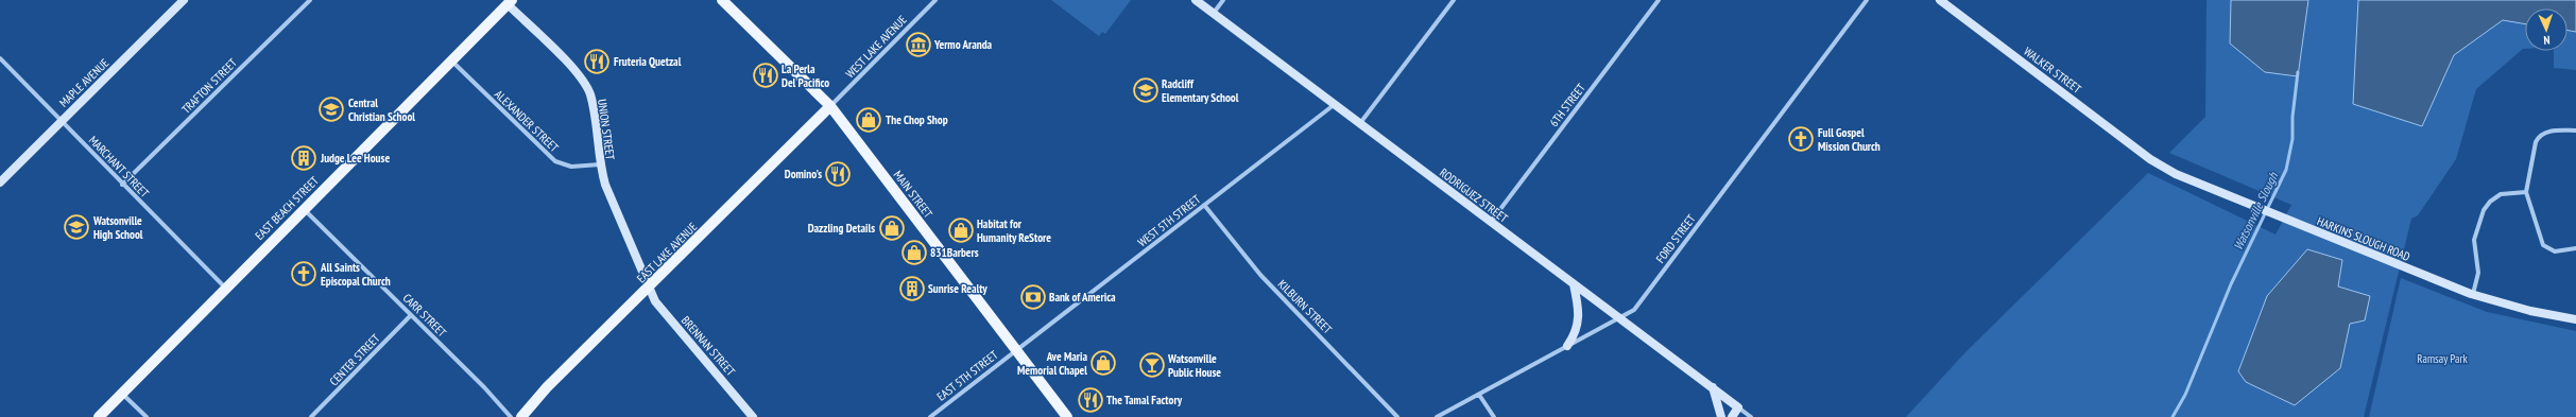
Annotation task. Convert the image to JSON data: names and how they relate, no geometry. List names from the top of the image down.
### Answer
{
  "streets": {
    "main road": ["MAIN STREET", "EAST BEACH STREET", "EAST LAKE AVENUE"],
    "street": [
      "WEST LAKE AVENUE",
      "WALKER STREET",
      "MAPLE AVENUE",
      "TRAFTON STREET",
      "6TH STREET",
      "ALEXANDER STREET",
      "UNION STREET",
      "MARCHANT STREET",
      "RODRIGUEZ STREET",
      "WEST 5TH STREET",
      "FORD STREET",
      "HARKINS SLOUGH ROAD",
      "KILBURN STREET",
      "CARR STREET",
      "BRENNAN STREET",
      "CENTER STREET",
      "EAST 5TH STREET"
    ]
  },
  "crossings": [
    ["WEST LAKE AVENUE", "MAIN STREET"],
    ["WEST LAKE AVENUE", "EAST LAKE AVENUE"],
    ["WALKER STREET", "HARKINS SLOUGH ROAD"],
    ["MAPLE AVENUE", "MARCHANT STREET"],
    ["TRAFTON STREET", "MARCHANT STREET"],
    ["6TH STREET", "RODRIGUEZ STREET"],
    ["ALEXANDER STREET", "UNION STREET"],
    ["ALEXANDER STREET", "EAST BEACH STREET"],
    ["UNION STREET", "EAST BEACH STREET"],
    ["UNION STREET", "EAST LAKE AVENUE"],
    ["UNION STREET", "BRENNAN STREET"],
    ["MARCHANT STREET", "EAST BEACH STREET"],
    ["MAIN STREET", "WEST 5TH STREET"],
    ["MAIN STREET", "EAST LAKE AVENUE"],
    ["MAIN STREET", "EAST 5TH STREET"],
    ["RODRIGUEZ STREET", "WEST 5TH STREET"],
    ["RODRIGUEZ STREET", "FORD STREET"],
    ["EAST BEACH STREET", "CARR STREET"],
    ["WEST 5TH STREET", "KILBURN STREET"],
    ["WEST 5TH STREET", "EAST 5TH STREET"],
    ["EAST LAKE AVENUE", "BRENNAN STREET"],
    ["CARR STREET", "CENTER STREET"]
  ],
  "water": ["Watsonville Slough"],
  "parks": ["Ramsay Park"],
  "places": {
    "museum": ["Yermo Aranda"],
    "restaurant": [
      "Fruteria Quetzal",
      "La Perla Del Pacifico",
      "Domino's",
      "The Tamal Factory"
    ],
    "school or university": ["Radcliff Elementary School", "Central Christian School", "Watsonville High School"],
    "shop": [
      "The Chop Shop",
      "Dazzling Details",
      "Habitat for Humanity ReStore",
      "831Barbers",
      "Ave Maria Memorial Chapel"
    ],
    "church": ["Full Gospel Mission Church", "All Saints Episcopal Church"],
    "building": ["Judge Lee House", "Sunrise Realty"],
    "bank": ["Bank of America"],
    "bar": ["Watsonville Public House"]
  },
  "north": "bottom"
}
